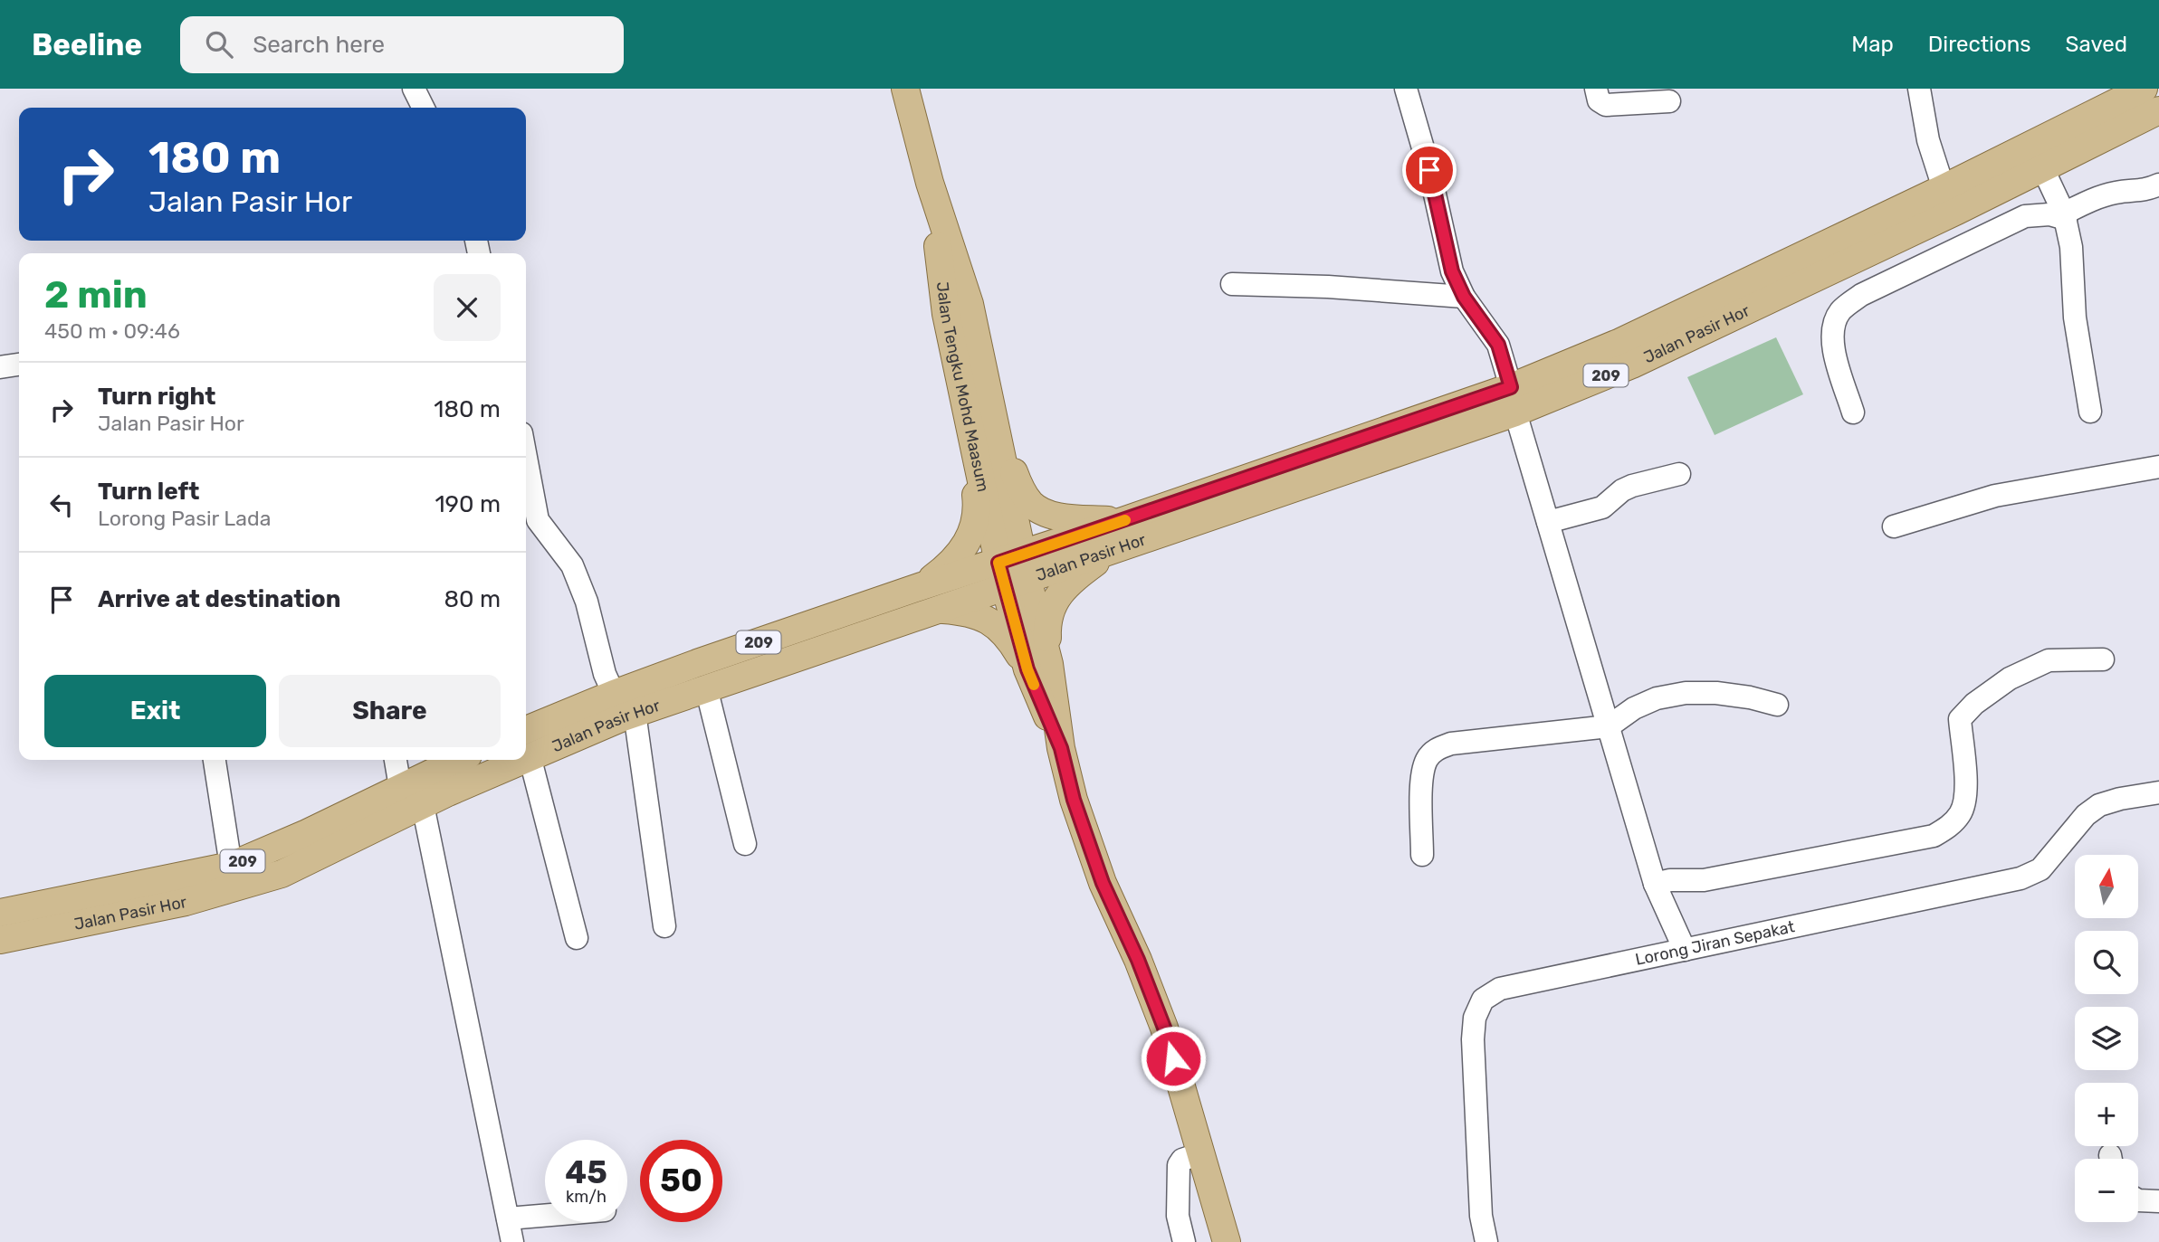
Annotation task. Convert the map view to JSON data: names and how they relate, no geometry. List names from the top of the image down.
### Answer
{
  "streets": {
    "main road": ["Jalan Pasir Hor", "209", "Jalan Tengku Mohd Maasum"],
    "street": ["Lorong Jiran Sepakat"]
  },
  "crossings": [
    ["Jalan Pasir Hor", "Jalan Tengku Mohd Maasum"]
  ],
  "north": "top",
  "page": {
    "header": "Beeline",
    "search": "Search here",
    "nav": ["Map", "Directions", "Saved"],
    "turn": ["180 m", "Jalan Pasir Hor"],
    "heading": ["2 min", "450 m · 09:46"],
    "list": [
      {
        "name": "Turn right",
        "note": "Jalan Pasir Hor",
        "value": "180 m"
      },
      {
        "name": "Turn left",
        "note": "Lorong Pasir Lada",
        "value": "190 m"
      },
      {
        "name": "Arrive at destination",
        "value": "80 m"
      }
    ],
    "buttons": ["Exit", "Share"],
    "map_buttons": ["+", "−"],
    "speed": "45 km/h",
    "limit": "50"
  }
}
